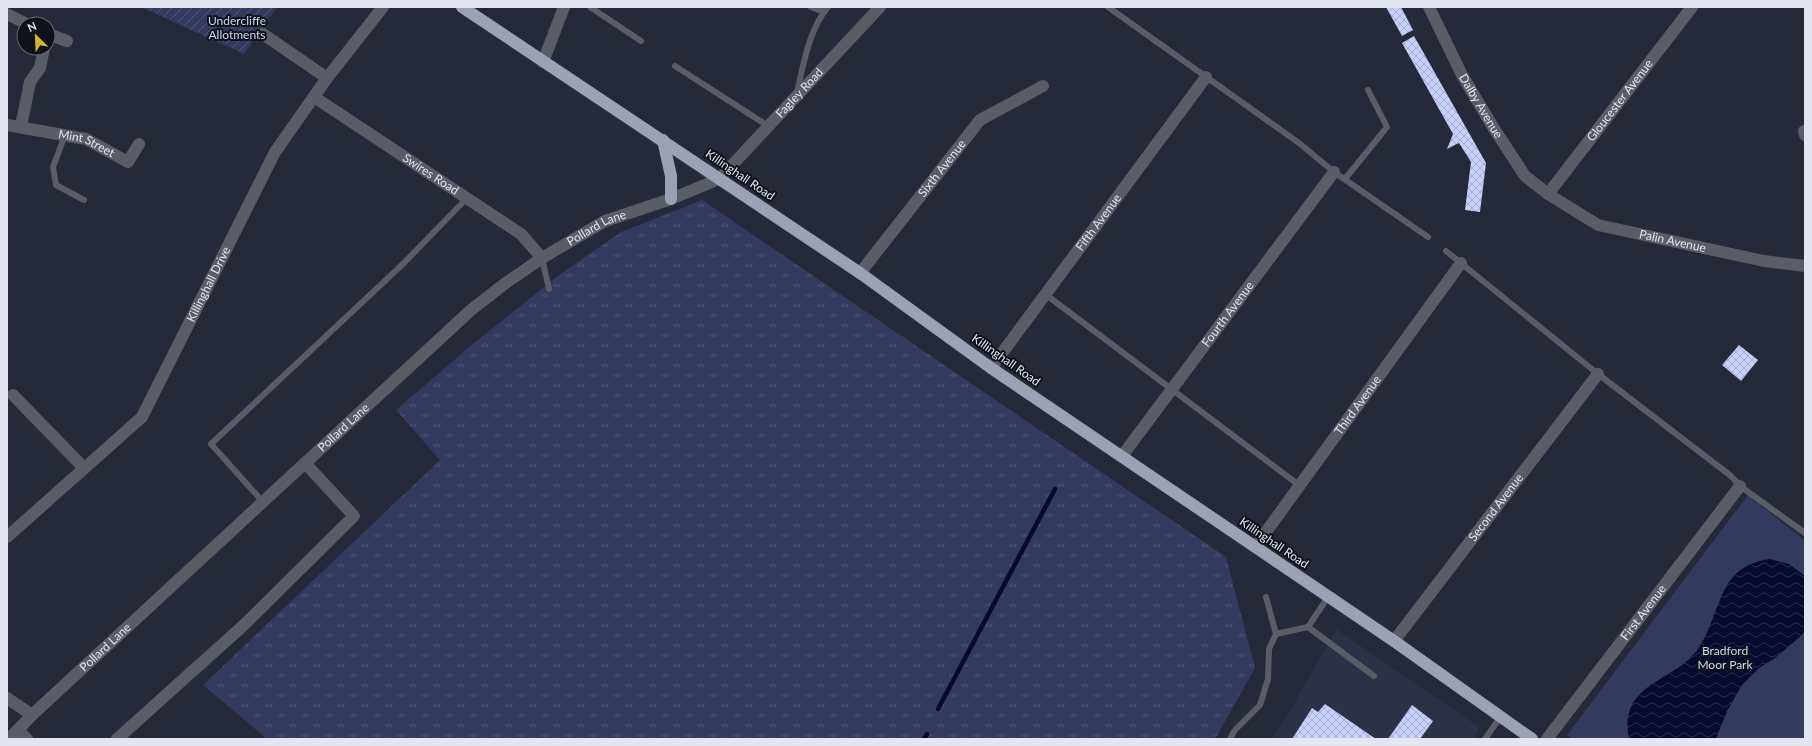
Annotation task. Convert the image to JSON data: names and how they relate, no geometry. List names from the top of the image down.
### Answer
{
  "streets": {
    "highway": ["Killinghall Road"],
    "street": [
      "Fagley Road",
      "Gloucester Avenue",
      "Dalby Avenue",
      "Mint Street",
      "Sixth Avenue",
      "Swires Road",
      "Fifth Avenue",
      "Pollard Lane",
      "Palin Avenue",
      "Killinghall Drive",
      "Fourth Avenue",
      "Third Avenue",
      "Second Avenue",
      "First Avenue"
    ]
  },
  "crossings": [
    ["Fagley Road", "Killinghall Road"],
    ["Fagley Road", "Pollard Lane"],
    ["Gloucester Avenue", "Dalby Avenue"],
    ["Gloucester Avenue", "Palin Avenue"],
    ["Dalby Avenue", "Palin Avenue"],
    ["Sixth Avenue", "Killinghall Road"],
    ["Swires Road", "Pollard Lane"],
    ["Swires Road", "Killinghall Drive"],
    ["Killinghall Road", "Fifth Avenue"],
    ["Killinghall Road", "Pollard Lane"],
    ["Killinghall Road", "Fourth Avenue"],
    ["Killinghall Road", "Third Avenue"],
    ["Killinghall Road", "Second Avenue"]
  ],
  "parks": ["Undercliffe Allotments", "Bradford Moor Park"],
  "north": "top left"
}
